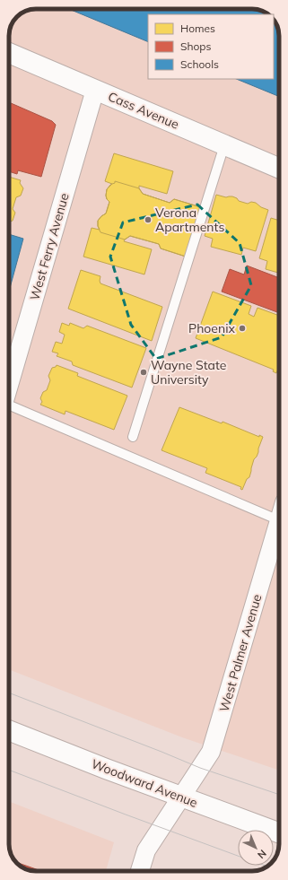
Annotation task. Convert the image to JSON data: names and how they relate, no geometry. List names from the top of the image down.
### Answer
{
  "streets": {
    "street": [
      "Cass Avenue",
      "West Ferry Avenue",
      "West Palmer Avenue",
      "Woodward Avenue"
    ]
  },
  "crossings": [
    ["Cass Avenue", "West Ferry Avenue"],
    ["West Palmer Avenue", "Woodward Avenue"]
  ],
  "places": ["Verona Apartments", "Phoenix", "Wayne State University"],
  "legend": ["Homes", "Shops", "Schools"],
  "north": "bottom right"
}
